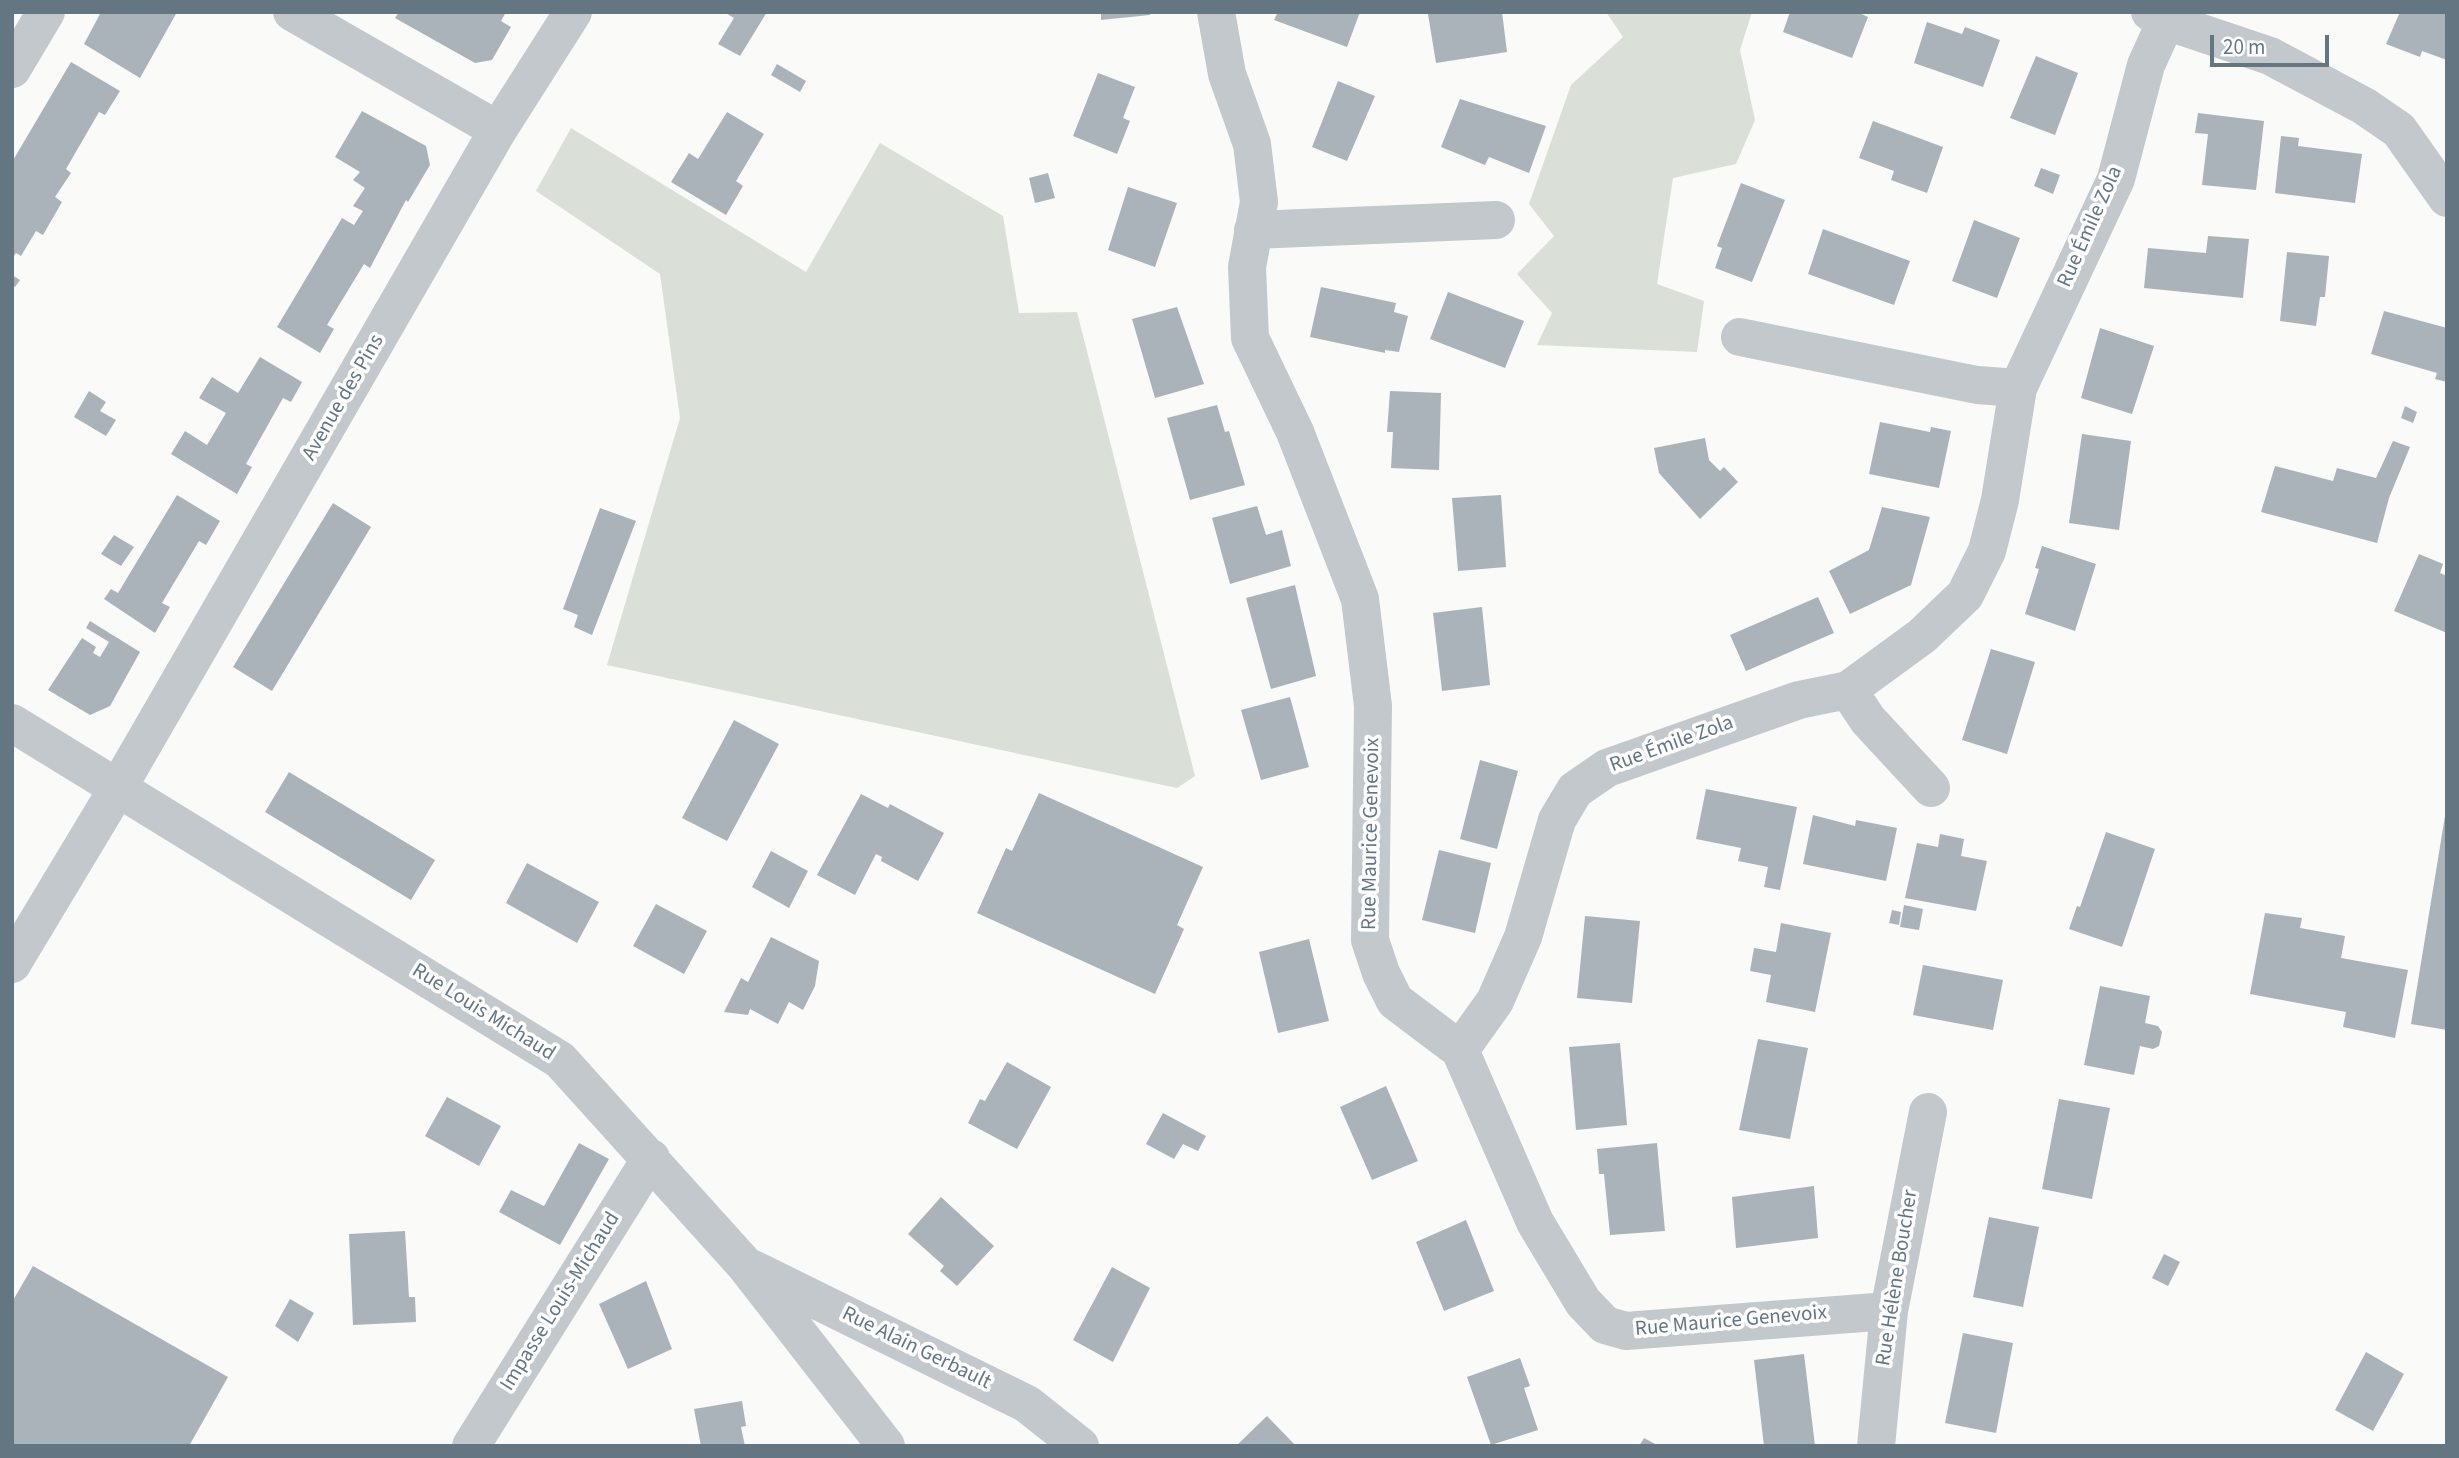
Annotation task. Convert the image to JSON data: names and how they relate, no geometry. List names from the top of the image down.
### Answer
{
  "streets": {
    "street": [
      "Rue Émile Zola",
      "Avenue des Pins",
      "Rue Maurice Genevoix",
      "Rue Louis Michaud",
      "Rue Hélène Boucher",
      "Impasse Louis-Michaud",
      "Rue Alain Gerbault"
    ]
  },
  "crossings": [
    ["Rue Émile Zola", "Rue Maurice Genevoix"],
    ["Avenue des Pins", "Rue Louis Michaud"],
    ["Rue Maurice Genevoix", "Rue Hélène Boucher"],
    ["Rue Louis Michaud", "Impasse Louis-Michaud"],
    ["Rue Louis Michaud", "Rue Alain Gerbault"]
  ],
  "scale_bar": "20 m"
}
